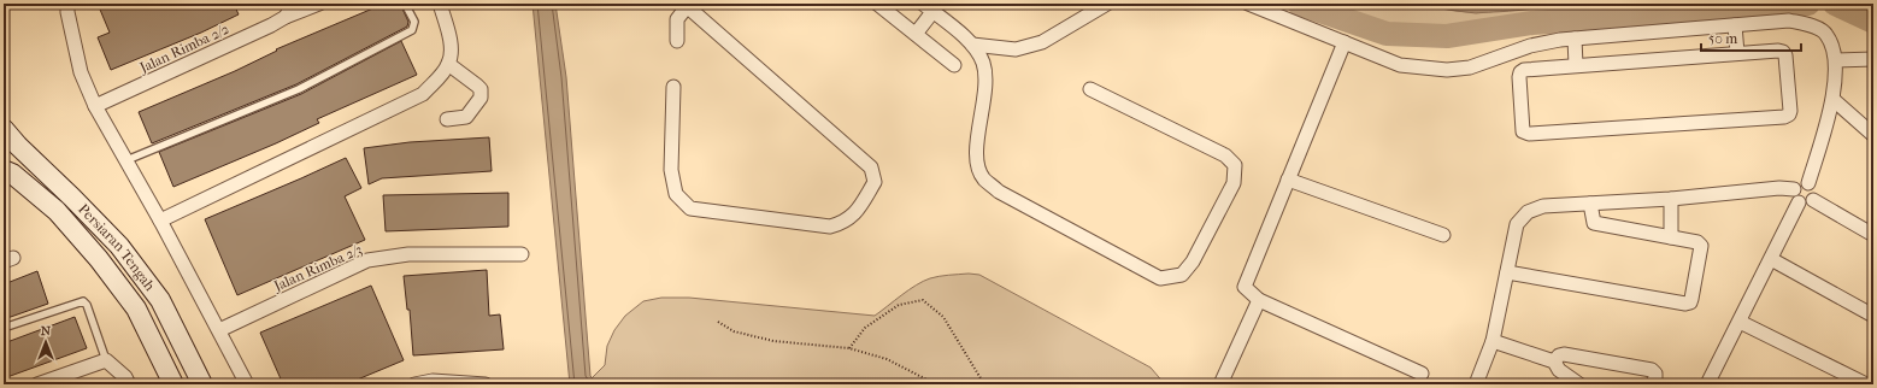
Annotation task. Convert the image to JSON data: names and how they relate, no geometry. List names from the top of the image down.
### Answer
{
  "streets": {
    "street": ["Jalan Rimba 2/2", "Persiaran Tengah", "Jalan Rimba 2/3"]
  },
  "scale_bar": "50 m",
  "north": "top"
}
